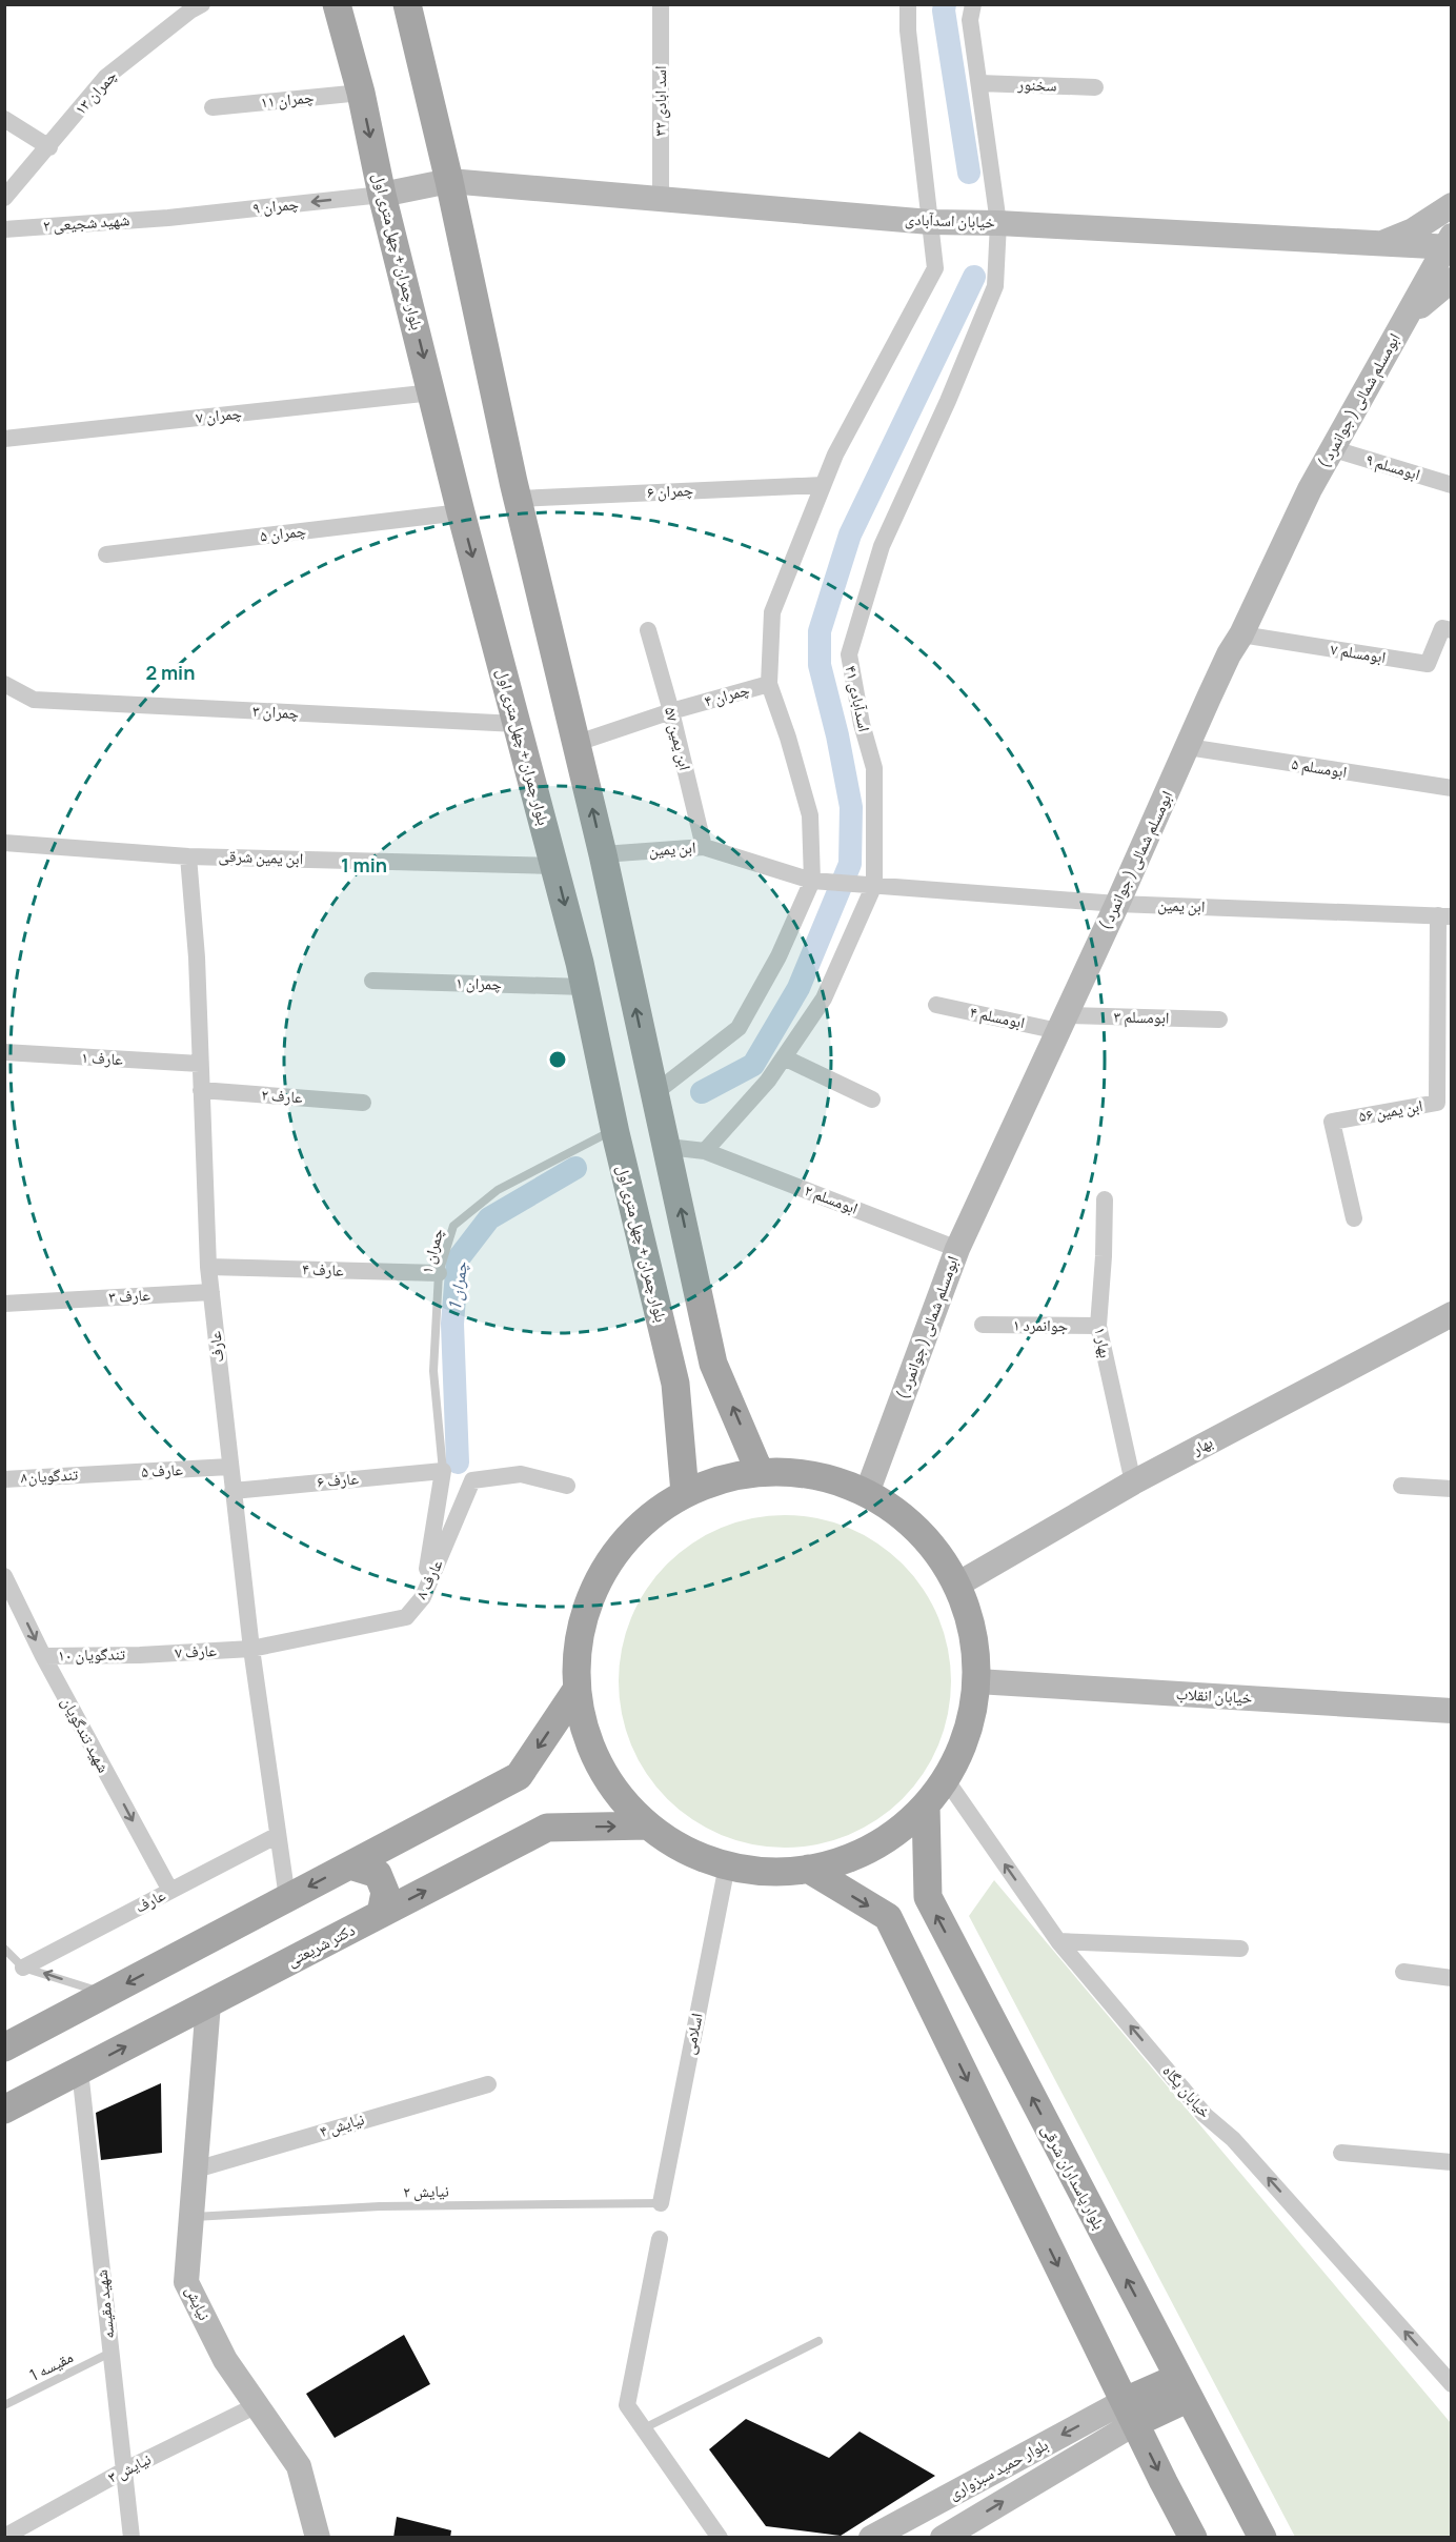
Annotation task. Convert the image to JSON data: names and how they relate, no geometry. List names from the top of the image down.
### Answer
{
  "streets": {
    "main road": [
      "خیابان اسدآبادی",
      "بلوار چمران + چهل متری اول",
      "ابومسلم شمالی ( جوانمرد )",
      "بهار",
      "خیابان انقلاب",
      "دکتر شریعتی",
      "بلوار پاسداران شرقی",
      "نیایش",
      "بلوار حمید سبزواری"
    ],
    "street": [
      "سخنور",
      "چمران ۱۳",
      "چمران ۱۱",
      "اسد ابادی ۳۲",
      "چمران ۹",
      "شهید شجیعی ۲",
      "چمران ۷",
      "ابومسلم ۹",
      "چمران ۶",
      "چمران ۵",
      "ابومسلم ۷",
      "چمران ۴",
      "اسدآبادی ۴۱",
      "چمران ۳",
      "ابن یمین ۵۷",
      "ابومسلم ۵",
      "ابن یمین",
      "ابن یمین شرقی",
      "چمران ۱",
      "ابومسلم ۴",
      "ابومسلم ۳",
      "عارف ۱",
      "عارف ۲",
      "ابن یمین ۵۶",
      "ابومسلم ۲",
      "عارف ۴",
      "عارف ۳",
      "جوانمرد ۱",
      "بهار ۱",
      "عارف",
      "عارف ۵",
      "تندگویان۸",
      "عارف ۶",
      "عارف ۸",
      "عارف ۷",
      "تندگویان ۱۰",
      "شهید تندگویان",
      "اسلامی",
      "خیابان پگاه",
      "نیایش ۴",
      "شهید مقیسه",
      "نیایش ۳"
    ],
    "lane": ["۱ چمران", "نیایش ۲", "مقیسه 1"]
  },
  "crossings": [
    ["سخنور", "اسدآبادی ۴۱"],
    ["چمران ۱۱", "بلوار چمران + چهل متری اول"],
    ["اسد ابادی ۳۲", "خیابان اسدآبادی"],
    ["چمران ۹", "خیابان اسدآبادی"],
    ["چمران ۹", "شهید شجیعی ۲"],
    ["چمران ۹", "بلوار چمران + چهل متری اول"],
    ["خیابان اسدآبادی", "بلوار چمران + چهل متری اول"],
    ["خیابان اسدآبادی", "ابومسلم شمالی ( جوانمرد )"],
    ["خیابان اسدآبادی", "اسدآبادی ۴۱"],
    ["بلوار چمران + چهل متری اول", "چمران ۷"],
    ["بلوار چمران + چهل متری اول", "چمران ۵"],
    ["بلوار چمران + چهل متری اول", "چمران ۳"],
    ["بلوار چمران + چهل متری اول", "ابن یمین شرقی"],
    ["بلوار چمران + چهل متری اول", "چمران ۱"],
    ["بلوار چمران + چهل متری اول", "۱ چمران"],
    ["ابومسلم شمالی ( جوانمرد )", "ابومسلم ۹"],
    ["ابومسلم شمالی ( جوانمرد )", "ابومسلم ۷"],
    ["ابومسلم شمالی ( جوانمرد )", "ابومسلم ۵"],
    ["ابومسلم شمالی ( جوانمرد )", "ابن یمین"],
    ["ابومسلم شمالی ( جوانمرد )", "ابومسلم ۴"],
    ["ابومسلم شمالی ( جوانمرد )", "ابومسلم ۳"],
    ["ابومسلم شمالی ( جوانمرد )", "ابومسلم ۲"],
    ["چمران ۴", "ابن یمین ۵۷"],
    ["اسدآبادی ۴۱", "ابن یمین"],
    ["اسدآبادی ۴۱", "ابومسلم ۲"],
    ["ابن یمین ۵۷", "ابن یمین"],
    ["ابن یمین", "ابن یمین ۵۶"],
    ["ابن یمین شرقی", "عارف"],
    ["ابومسلم ۴", "ابومسلم ۳"],
    ["عارف ۱", "عارف"],
    ["عارف ۲", "عارف"],
    ["۱ چمران", "عارف ۴"],
    ["۱ چمران", "عارف ۶"],
    ["عارف ۴", "عارف"],
    ["عارف ۳", "عارف"],
    ["جوانمرد ۱", "بهار ۱"],
    ["بهار ۱", "بهار"],
    ["عارف", "عارف ۵"],
    ["عارف", "عارف ۶"],
    ["عارف", "عارف ۸"],
    ["عارف", "عارف ۷"],
    ["عارف", "شهید تندگویان"],
    ["عارف ۵", "تندگویان۸"],
    ["عارف ۸", "عارف ۷"],
    ["عارف ۷", "تندگویان ۱۰"],
    ["تندگویان ۱۰", "شهید تندگویان"],
    ["دکتر شریعتی", "نیایش"],
    ["دکتر شریعتی", "شهید مقیسه"],
    ["اسلامی", "نیایش ۲"],
    ["نیایش ۴", "نیایش"],
    ["نیایش ۲", "نیایش"],
    ["نیایش", "نیایش ۳"],
    ["شهید مقیسه", "مقیسه 1"],
    ["شهید مقیسه", "نیایش ۳"]
  ],
  "one_way": ["چمران ۹", "شهید تندگویان", "خیابان پگاه"],
  "water": ["چمران 1"],
  "rings": ["2 min", "1 min"]
}
